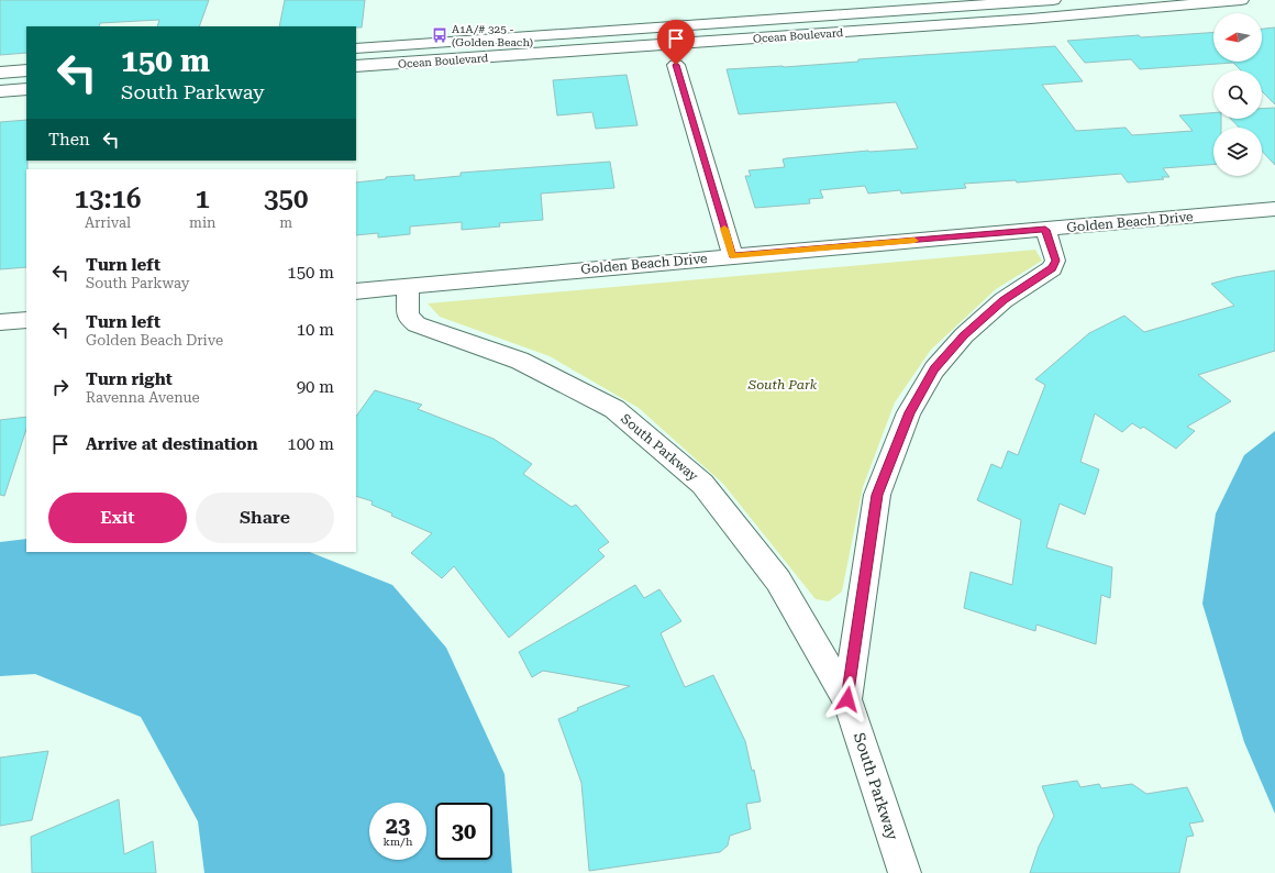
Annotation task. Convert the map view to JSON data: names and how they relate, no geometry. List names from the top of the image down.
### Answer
{
  "streets": {
    "street": ["Ocean Boulevard", "Golden Beach Drive", "South Parkway"]
  },
  "crossings": [
    ["Golden Beach Drive", "South Parkway"]
  ],
  "parks": ["South Park"],
  "places": {
    "bus stop": ["A1A/# 325 - (Golden Beach)"]
  },
  "north": "left",
  "page": {
    "turn": ["150 m", "South Parkway"],
    "then": "Then",
    "eta": [
      "13:16",
      "Arrival",
      "1",
      "min",
      "350",
      "m"
    ],
    "list": [
      {
        "name": "Turn left",
        "note": "South Parkway",
        "value": "150 m"
      },
      {
        "name": "Turn left",
        "note": "Golden Beach Drive",
        "value": "10 m"
      },
      {
        "name": "Turn right",
        "note": "Ravenna Avenue",
        "value": "90 m"
      },
      {
        "name": "Arrive at destination",
        "value": "100 m"
      }
    ],
    "buttons": ["Exit", "Share"],
    "speed": "23 km/h",
    "limit": "30"
  }
}
